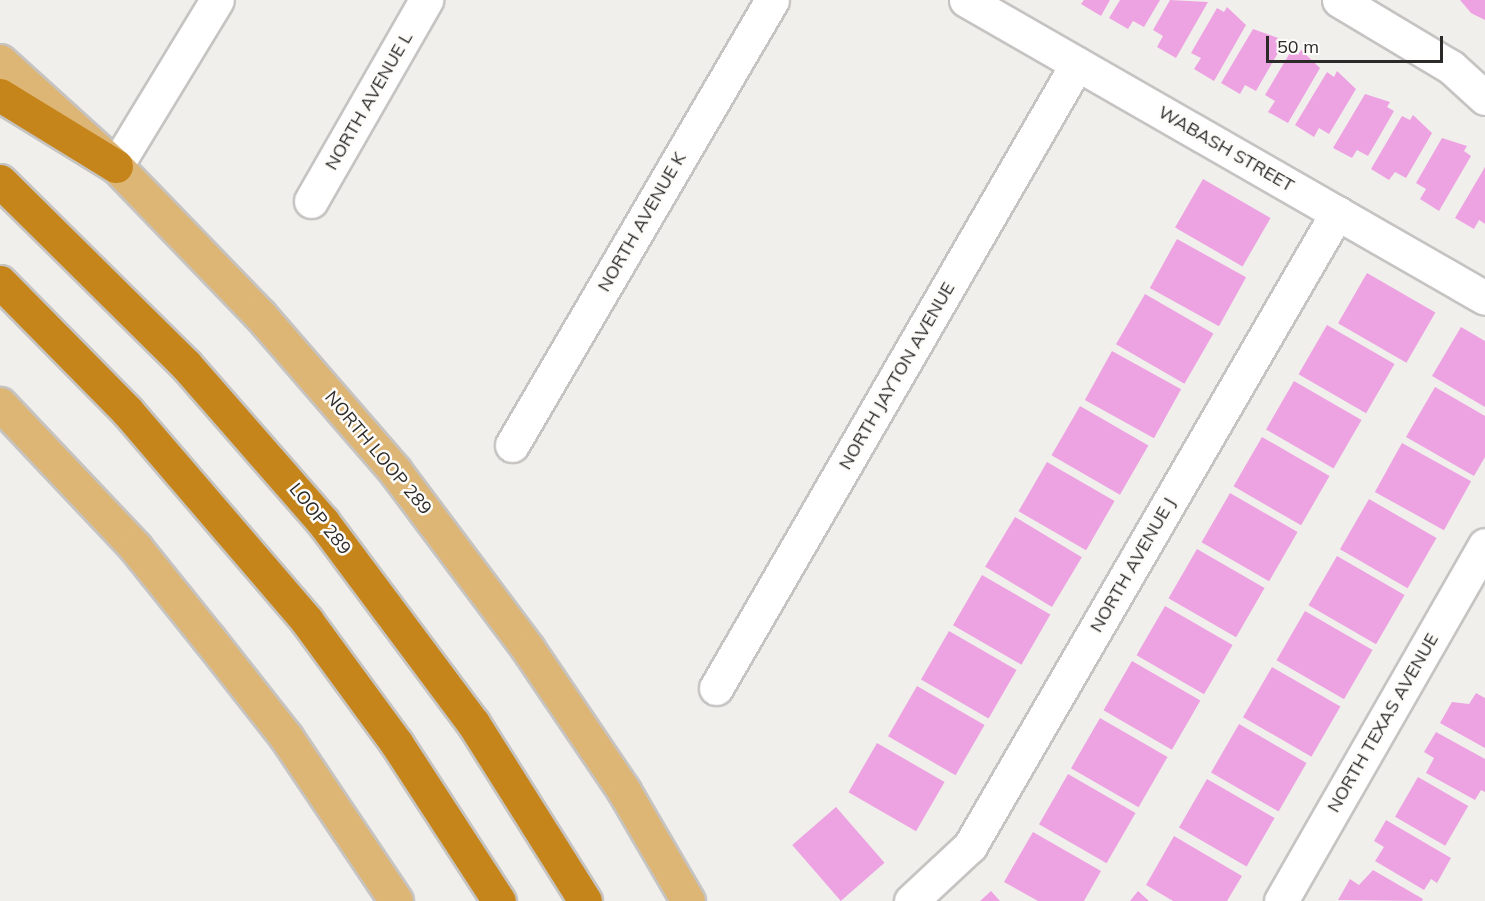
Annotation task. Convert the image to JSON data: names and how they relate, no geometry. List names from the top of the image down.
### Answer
{
  "streets": {
    "highway": ["LOOP 289"],
    "main road": ["NORTH LOOP 289"],
    "street": [
      "NORTH AVENUE L",
      "WABASH STREET",
      "NORTH AVENUE K",
      "NORTH JAYTON AVENUE",
      "NORTH AVENUE J",
      "NORTH TEXAS AVENUE"
    ]
  },
  "crossings": [
    ["WABASH STREET", "NORTH JAYTON AVENUE"],
    ["WABASH STREET", "NORTH AVENUE J"]
  ],
  "scale_bar": "50 m"
}
